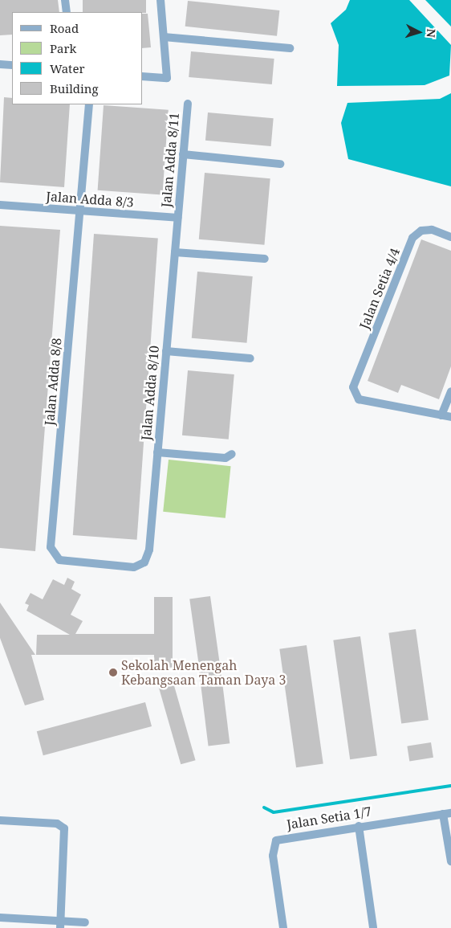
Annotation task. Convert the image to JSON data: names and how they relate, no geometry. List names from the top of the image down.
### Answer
{
  "streets": {
    "street": [
      "Jalan Adda 8/11",
      "Jalan Adda 8/3",
      "Jalan Setia 4/4",
      "Jalan Adda 8/8",
      "Jalan Adda 8/10",
      "Jalan Setia 1/7"
    ]
  },
  "crossings": [
    ["Jalan Adda 8/11", "Jalan Adda 8/3"],
    ["Jalan Adda 8/11", "Jalan Adda 8/10"],
    ["Jalan Adda 8/3", "Jalan Adda 8/8"],
    ["Jalan Adda 8/3", "Jalan Adda 8/10"],
    ["Jalan Adda 8/8", "Jalan Adda 8/10"]
  ],
  "places": ["Sekolah Menengah Kebangsaan Taman Daya 3"],
  "legend": [
    "Road",
    "Park",
    "Water",
    "Building"
  ],
  "north": "right"
}
